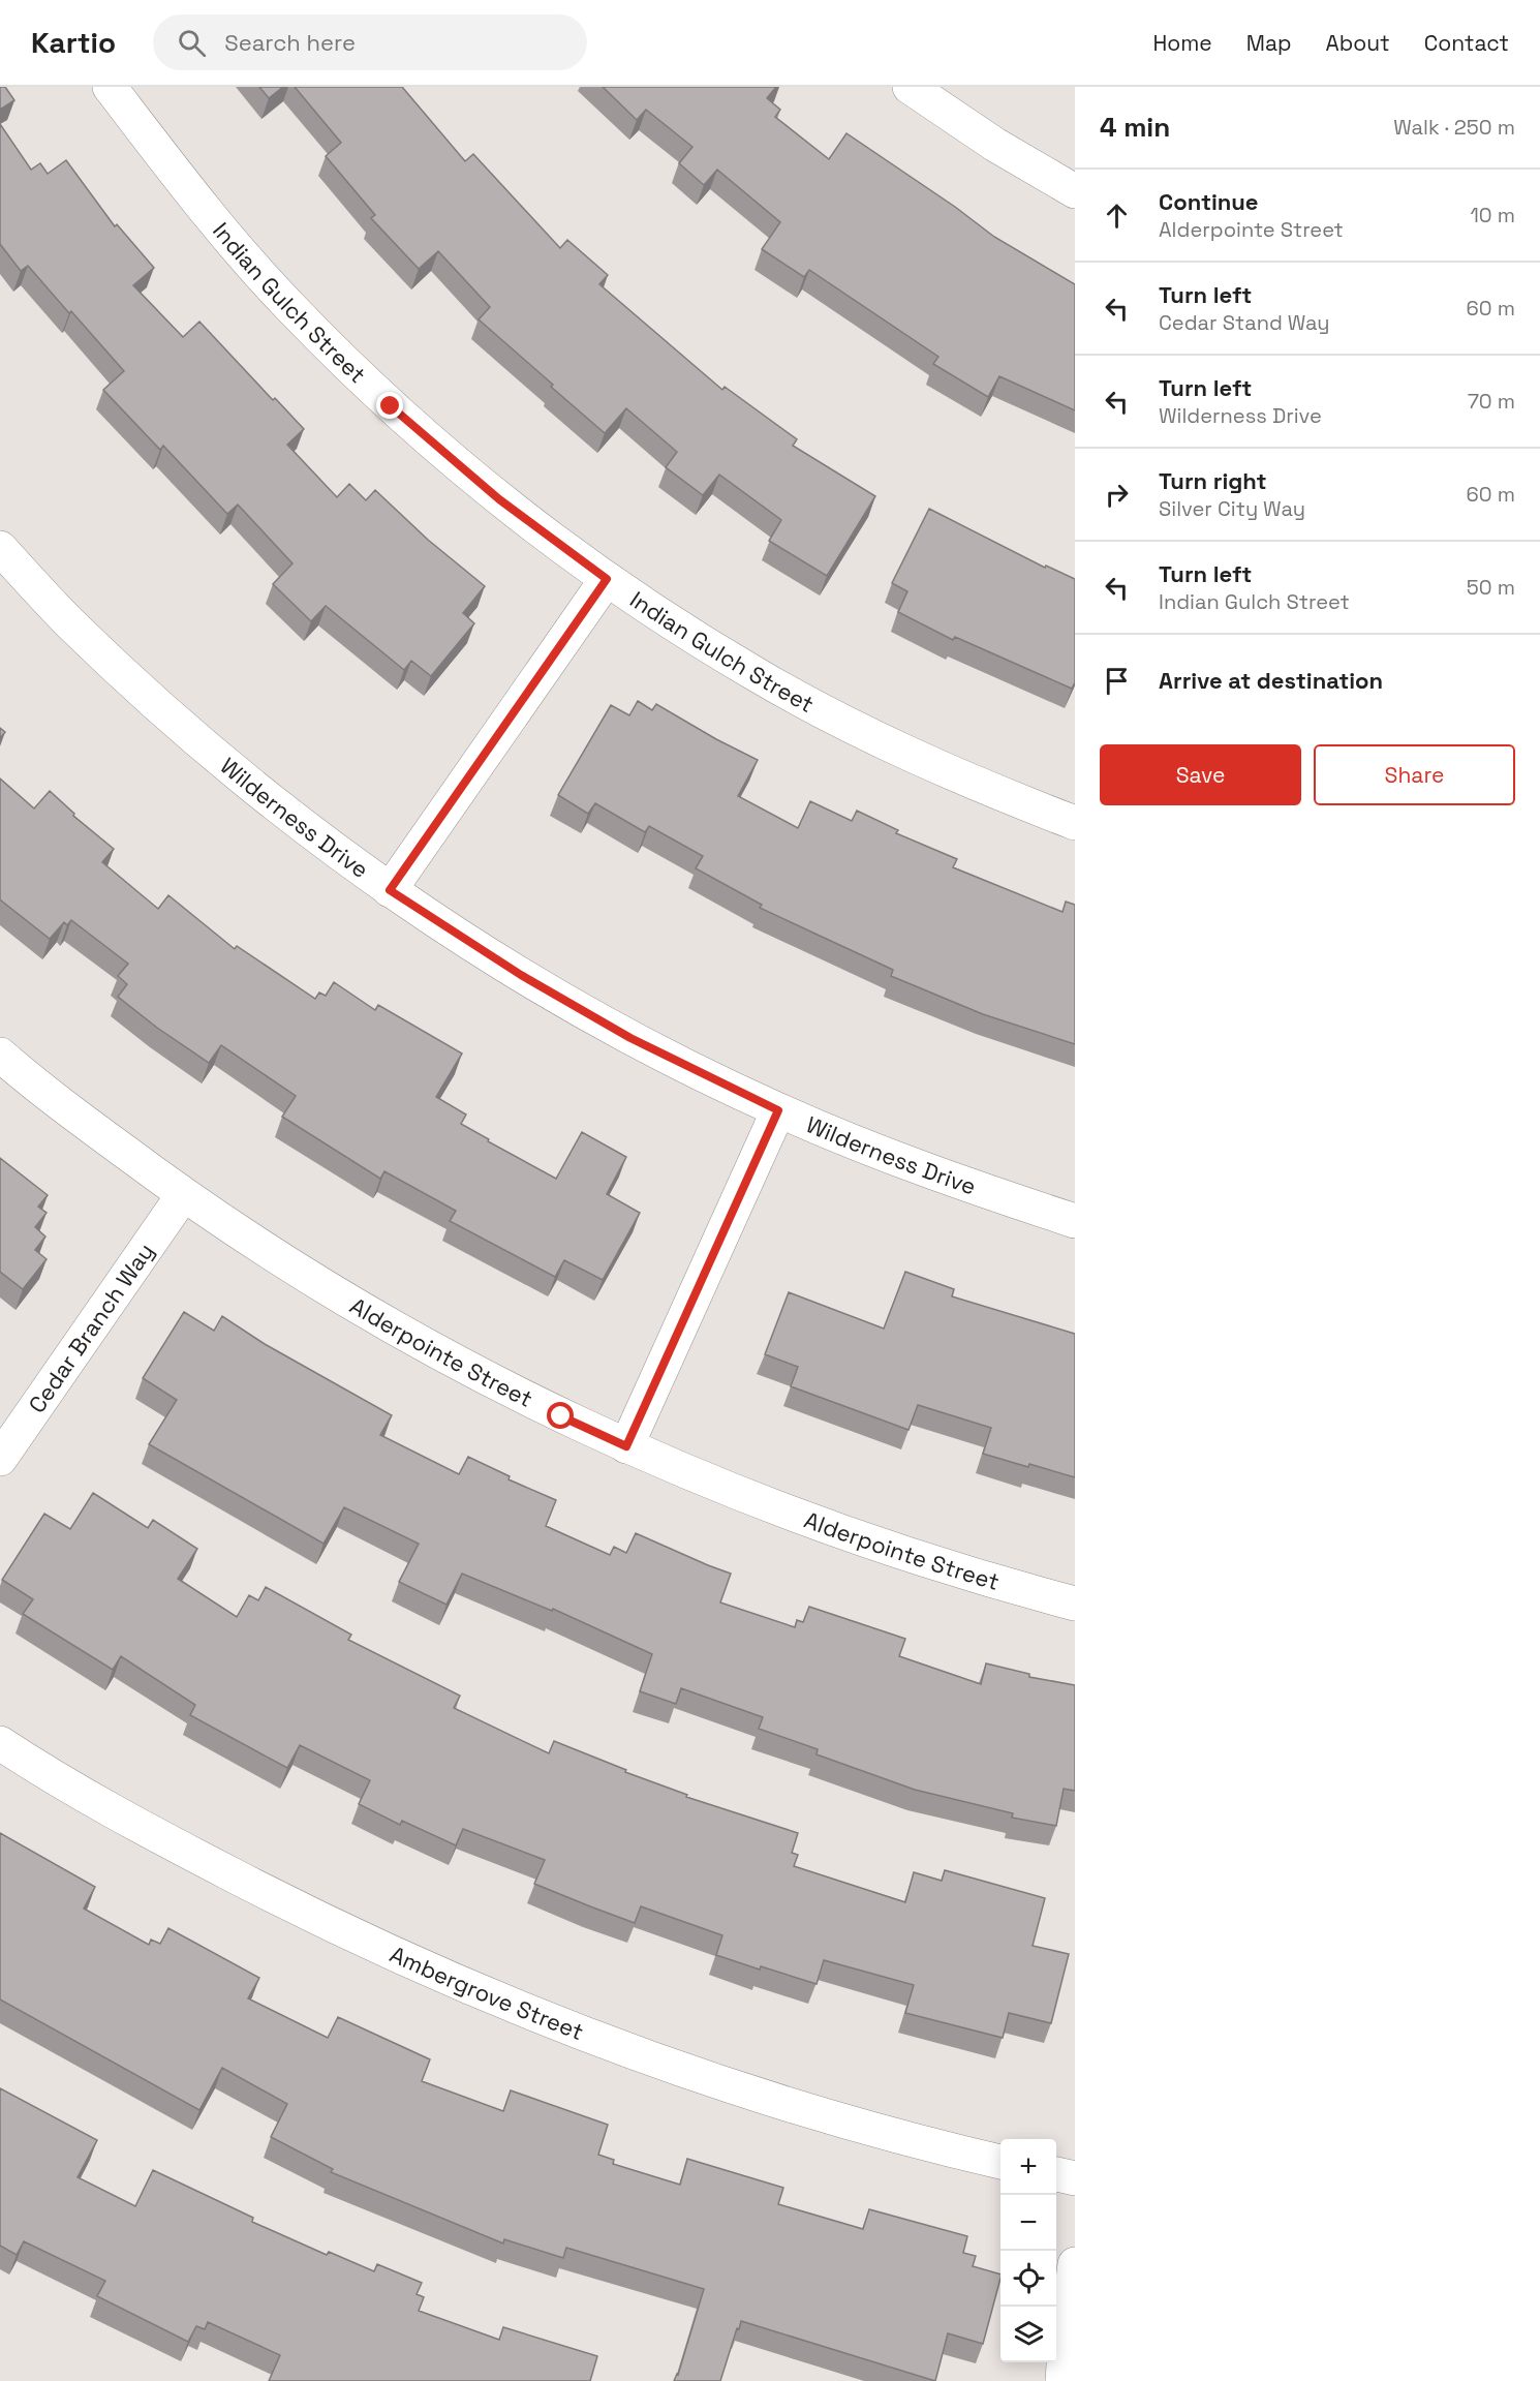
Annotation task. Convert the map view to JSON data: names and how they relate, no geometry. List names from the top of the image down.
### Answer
{
  "streets": {
    "street": [
      "Indian Gulch Street",
      "Wilderness Drive",
      "Cedar Branch Way",
      "Alderpointe Street",
      "Ambergrove Street"
    ]
  },
  "crossings": [
    ["Cedar Branch Way", "Alderpointe Street"]
  ],
  "page": {
    "header": "Kartio",
    "search": "Search here",
    "nav": [
      "Home",
      "Map",
      "About",
      "Contact"
    ],
    "heading": ["4 min", "Walk · 250 m"],
    "list": [
      ["Continue", "Alderpointe Street", "10 m"],
      ["Turn left", "Cedar Stand Way", "60 m"],
      ["Turn left", "Wilderness Drive", "70 m"],
      ["Turn right", "Silver City Way", "60 m"],
      ["Turn left", "Indian Gulch Street", "50 m"],
      "Arrive at destination"
    ],
    "buttons": ["Save", "Share"],
    "map_buttons": ["+", "−"]
  }
}
